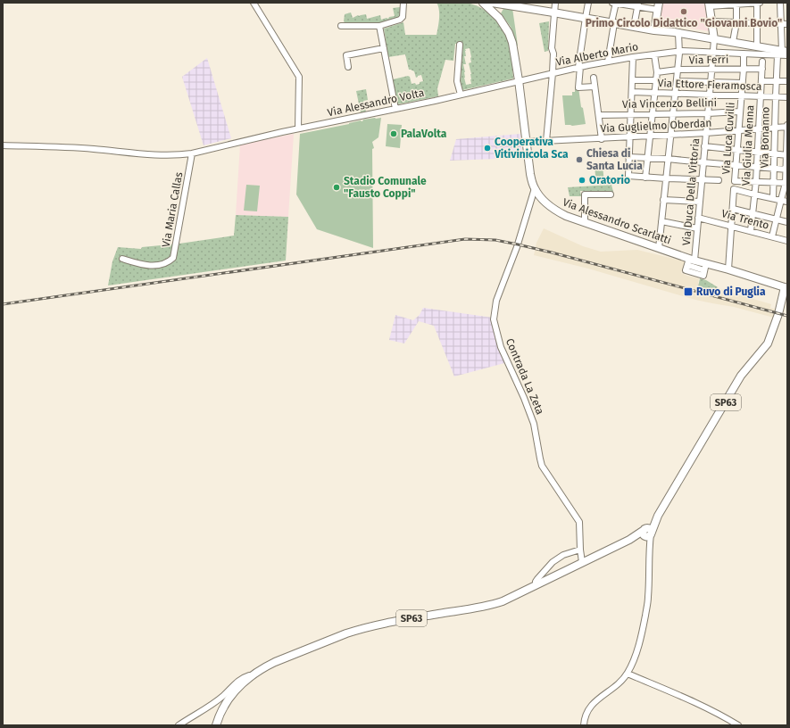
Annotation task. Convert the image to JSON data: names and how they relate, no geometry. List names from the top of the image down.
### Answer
{
  "streets": {
    "main road": ["Via Alessandro Scarlatti", "SP63"],
    "street": [
      "Via Alberto Mario",
      "Via Ferri",
      "Via Ettore Fieramosca",
      "Via Alessandro Volta",
      "Via Vincenzo Bellini",
      "Via Guglielmo Oberdan",
      "Via Bonanno",
      "Via Luca Cuvilli",
      "Via Giulia Menna",
      "Via Duca Della Vittoria",
      "Via Maria Callas",
      "Via Trento",
      "Contrada La Zeta"
    ]
  },
  "crossings": [
    ["Via Alberto Mario", "Via Alessandro Volta"],
    ["Via Alberto Mario", "Via Bonanno"],
    ["Via Alberto Mario", "Via Luca Cuvilli"],
    ["Via Alberto Mario", "Via Duca Della Vittoria"],
    ["Via Alberto Mario", "Via Alessandro Scarlatti"],
    ["Via Ferri", "Via Luca Cuvilli"],
    ["Via Ferri", "Via Giulia Menna"],
    ["Via Ferri", "Via Duca Della Vittoria"],
    ["Via Ettore Fieramosca", "Via Bonanno"],
    ["Via Ettore Fieramosca", "Via Luca Cuvilli"],
    ["Via Ettore Fieramosca", "Via Giulia Menna"],
    ["Via Ettore Fieramosca", "Via Duca Della Vittoria"],
    ["Via Alessandro Volta", "Via Maria Callas"],
    ["Via Alessandro Volta", "Via Alessandro Scarlatti"],
    ["Via Vincenzo Bellini", "Via Luca Cuvilli"],
    ["Via Vincenzo Bellini", "Via Duca Della Vittoria"],
    ["Via Guglielmo Oberdan", "Via Bonanno"],
    ["Via Guglielmo Oberdan", "Via Luca Cuvilli"],
    ["Via Guglielmo Oberdan", "Via Giulia Menna"],
    ["Via Guglielmo Oberdan", "Via Duca Della Vittoria"],
    ["Via Guglielmo Oberdan", "Via Alessandro Scarlatti"],
    ["Via Luca Cuvilli", "Via Giulia Menna"],
    ["Via Luca Cuvilli", "Via Trento"],
    ["Via Luca Cuvilli", "Via Alessandro Scarlatti"],
    ["Via Giulia Menna", "Via Trento"],
    ["Via Duca Della Vittoria", "Via Trento"],
    ["Via Duca Della Vittoria", "Via Alessandro Scarlatti"],
    ["Via Alessandro Scarlatti", "Contrada La Zeta"],
    ["Via Alessandro Scarlatti", "SP63"],
    ["Contrada La Zeta", "SP63"]
  ],
  "places": {
    "other": [
      "Primo Circolo Didattico \"Giovanni Bovio\"",
      "PalaVolta",
      "Cooperativa Vitivinicola Sca",
      "Chiesa di Santa Lucia",
      "Oratorio",
      "Stadio Comunale \"Fausto Coppi\""
    ],
    "transit": ["Ruvo di Puglia"]
  }
}
